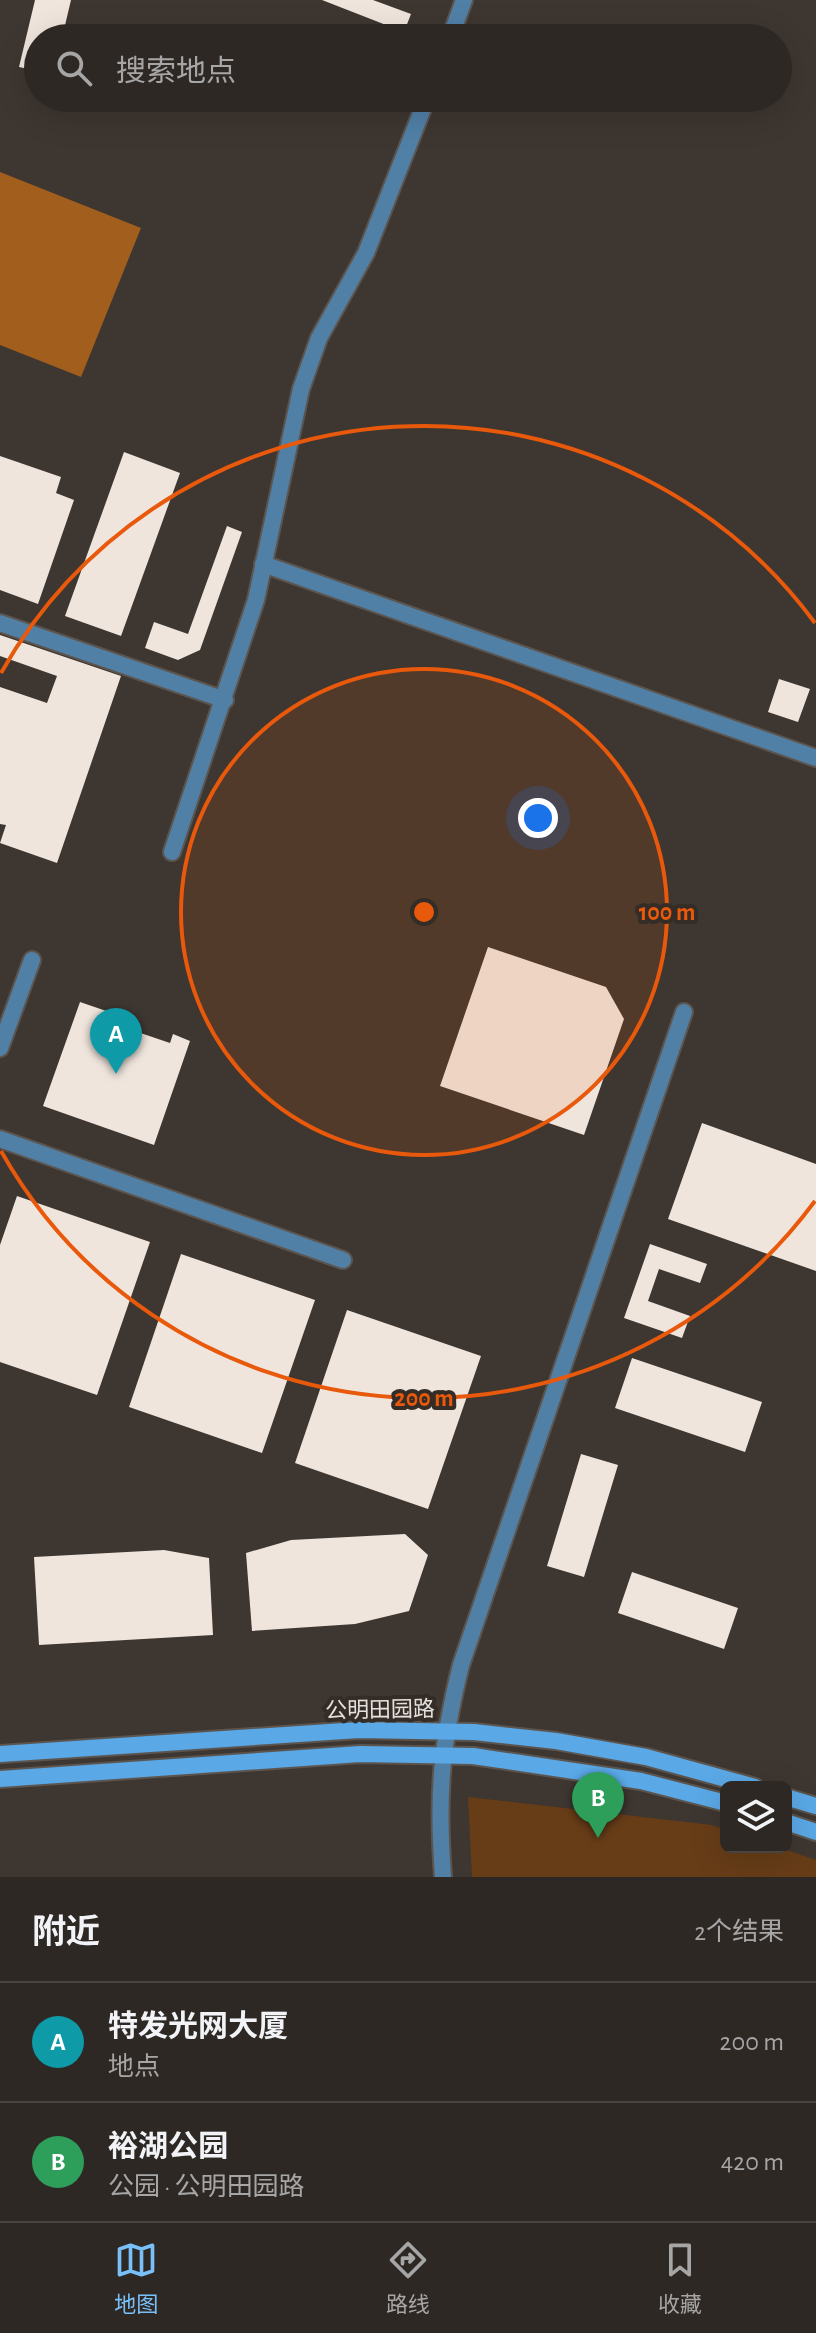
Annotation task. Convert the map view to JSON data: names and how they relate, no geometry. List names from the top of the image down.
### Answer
{
  "streets": {
    "street": ["公明田园路"]
  },
  "page": {
    "search": "搜索地点",
    "pins": ["A", "B"],
    "heading": ["附近", "2个结果"],
    "list": [
      {
        "mark": "A",
        "name": "特发光网大厦",
        "note": "地点",
        "value": "200 m"
      },
      {
        "mark": "B",
        "name": "裕湖公园",
        "note": "公园 · 公明田园路",
        "value": "420 m"
      }
    ],
    "nav": ["地图", "路线", "收藏"]
  },
  "rings": ["100 m", "200 m"]
}
